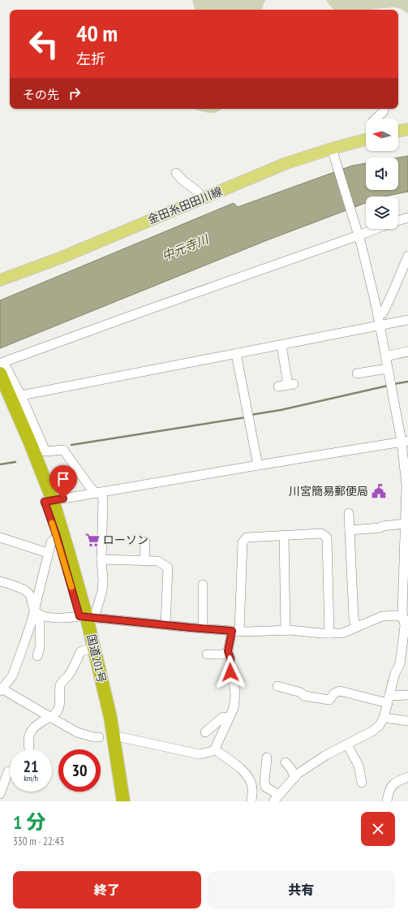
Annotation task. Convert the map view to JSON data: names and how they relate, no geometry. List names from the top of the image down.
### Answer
{
  "streets": {
    "highway": ["国道201号"],
    "main road": ["金田糸田田川線"]
  },
  "water": ["中元寺川"],
  "places": {
    "public building": ["川宮簡易郵便局"],
    "supermarket": ["ローソン"]
  },
  "north": "left",
  "page": {
    "turn": ["40 m", "左折"],
    "then": "その先",
    "speed": "21 km/h",
    "limit": "30",
    "heading": ["1 分", "330 m · 22:43"],
    "buttons": ["終了", "共有"]
  }
}
